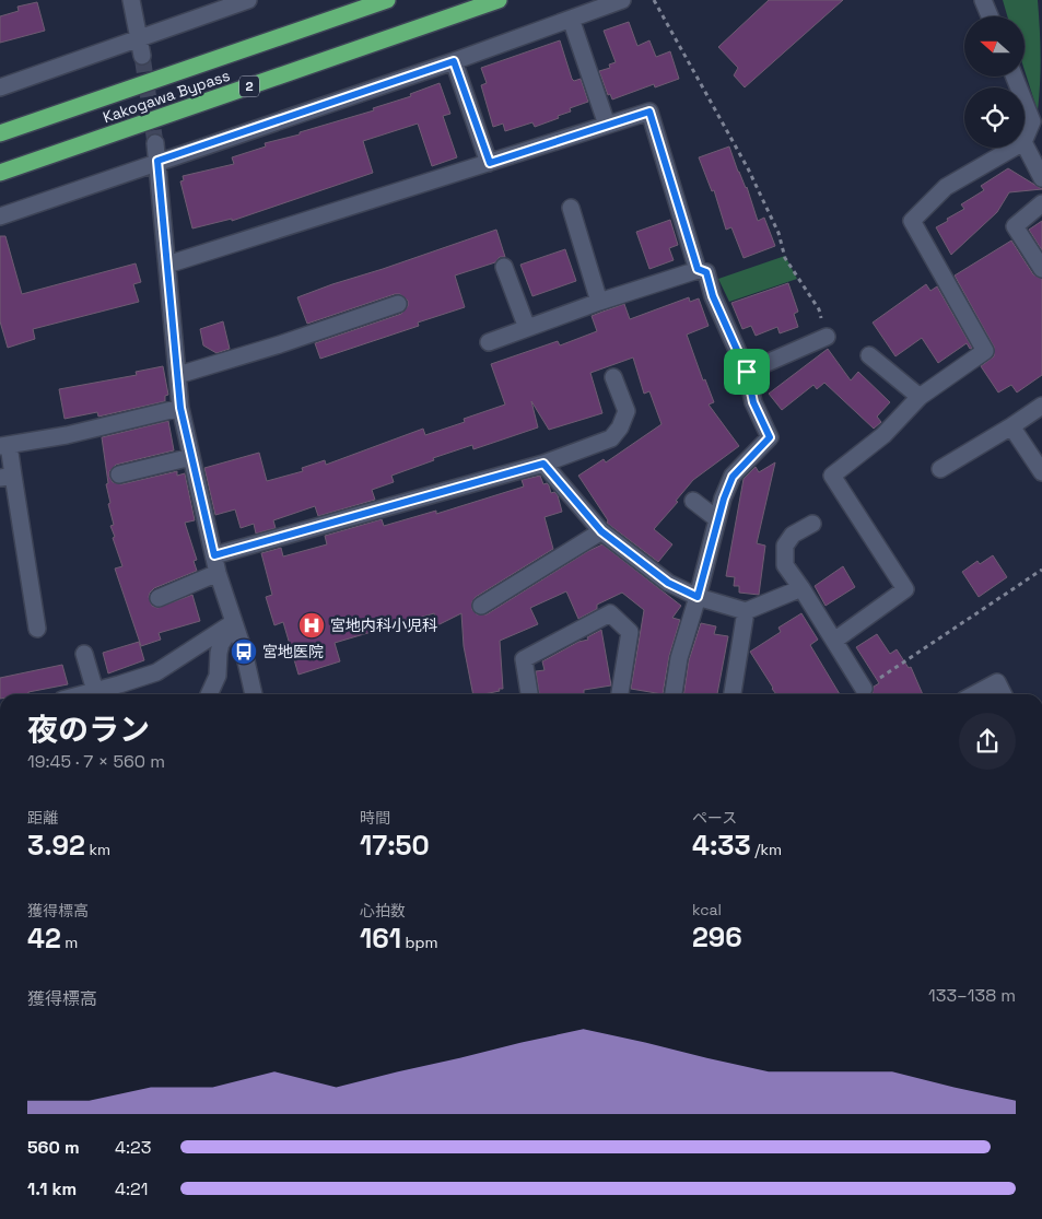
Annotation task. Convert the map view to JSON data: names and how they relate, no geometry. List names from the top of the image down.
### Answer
{
  "streets": {
    "highway": ["2", "Kakogawa Bypass"]
  },
  "places": {
    "hospital": ["宮地内科小児科"],
    "bus stop": ["宮地医院"]
  },
  "north": "left",
  "page": {
    "heading": ["夜のラン", "19:45 · 7 × 560 m"],
    "stats": [
      ["距離", "3.92 km"],
      ["時間", "17:50"],
      ["ペース", "4:33 /km"],
      ["獲得標高", "42 m"],
      ["心拍数", "161 bpm"],
      ["kcal", "296"]
    ],
    "chart": ["獲得標高", "133–138 m"],
    "list": [
      {
        "name": "560 m",
        "note": "4:23"
      },
      {
        "name": "1.1 km",
        "note": "4:21"
      }
    ]
  }
}
